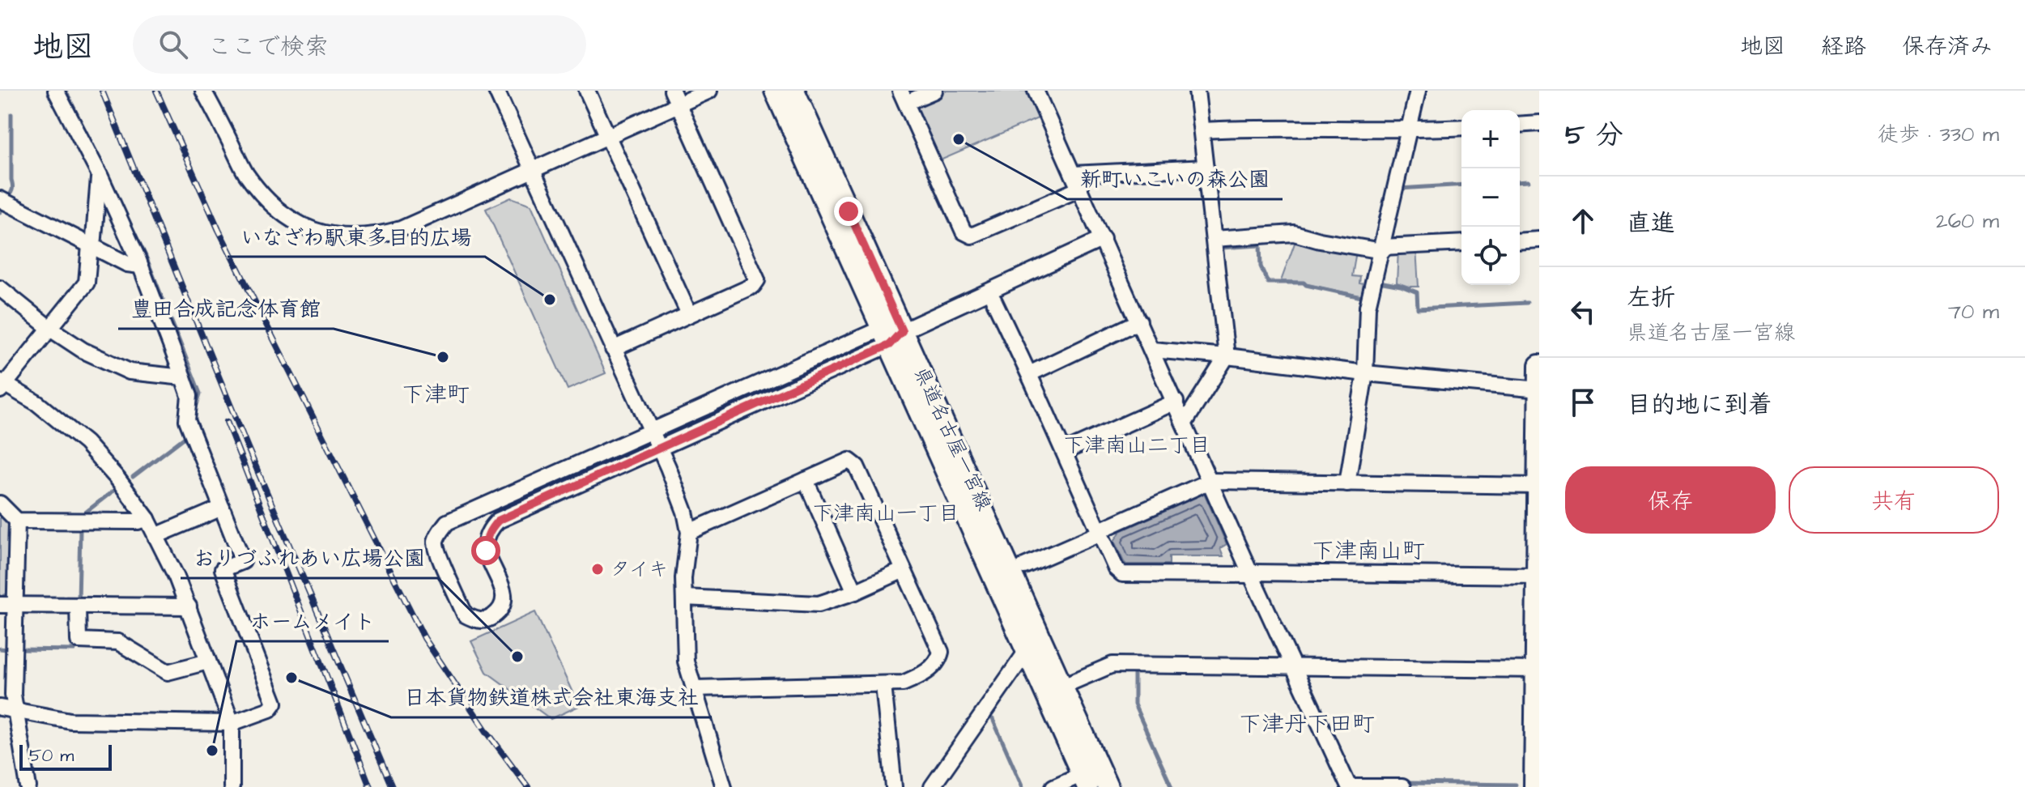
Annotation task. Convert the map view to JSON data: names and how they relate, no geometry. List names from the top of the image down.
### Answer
{
  "streets": {
    "main road": ["県道名古屋一宮線"]
  },
  "districts": [
    "下津町",
    "下津南山二丁目",
    "下津南山一丁目",
    "下津南山町",
    "下津丹下田町"
  ],
  "places": [
    "新町いこいの森公園",
    "いなざわ駅東多目的広場",
    "豊田合成記念体育館",
    "タイキ",
    "おりづふれあい広場公園",
    "日本貨物鉄道株式会社東海支社",
    "ホームメイト"
  ],
  "scale_bar": "50 m",
  "page": {
    "header": "地図",
    "search": "ここで検索",
    "nav": ["地図", "経路", "保存済み"],
    "heading": ["5 分", "徒歩 · 330 m"],
    "map_buttons": ["+", "−"],
    "list": [
      ["直進", "260 m"],
      ["左折", "県道名古屋一宮線", "70 m"],
      "目的地に到着"
    ],
    "buttons": ["保存", "共有"],
    "scale": "50 m"
  }
}
